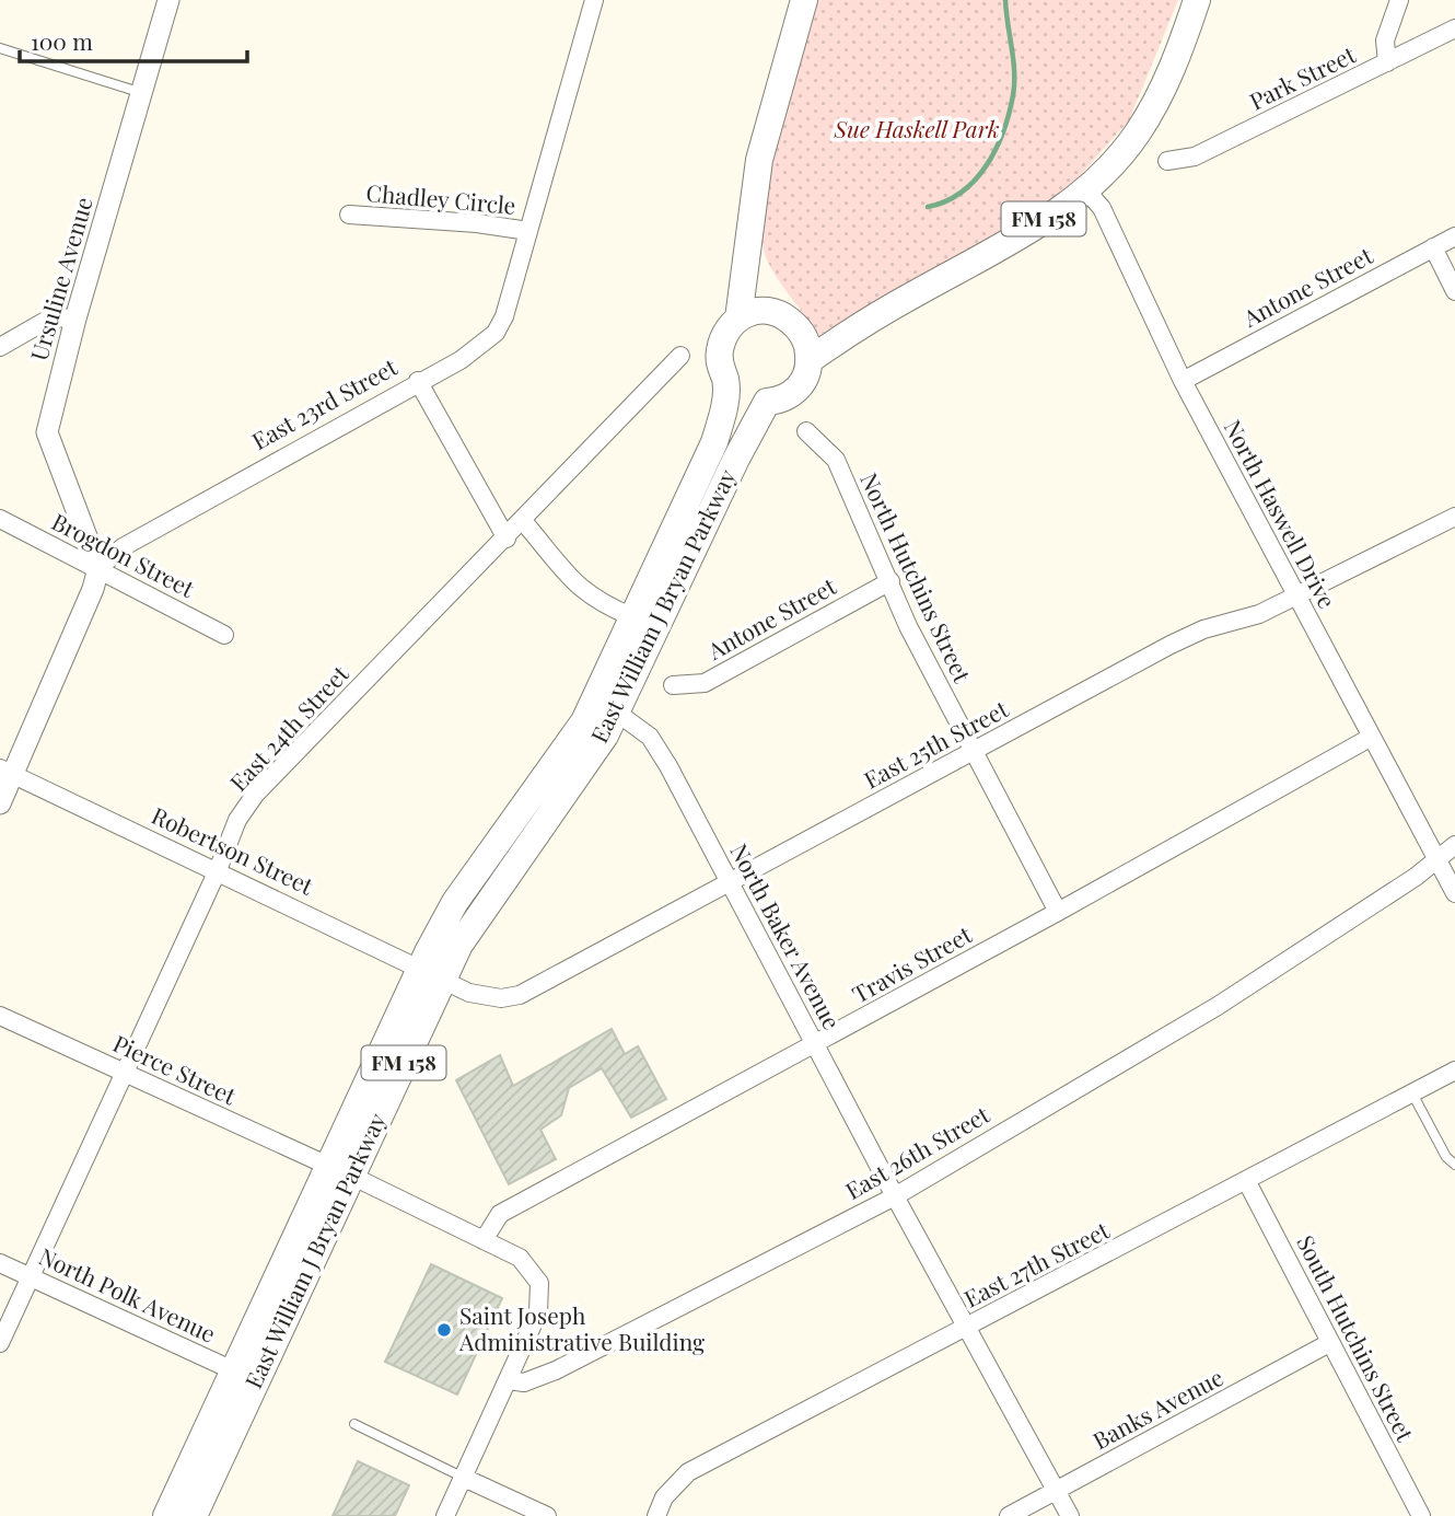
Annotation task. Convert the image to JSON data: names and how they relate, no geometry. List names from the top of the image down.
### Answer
{
  "streets": {
    "main road": ["FM 158", "East William J Bryan Parkway"],
    "street": [
      "Park Street",
      "Chadley Circle",
      "Ursuline Avenue",
      "Antone Street",
      "East 23rd Street",
      "North Haswell Drive",
      "Brogdon Street",
      "North Hutchins Street",
      "East 24th Street",
      "East 25th Street",
      "Robertson Street",
      "North Baker Avenue",
      "Travis Street",
      "Pierce Street",
      "East 26th Street",
      "East 27th Street",
      "North Polk Avenue",
      "South Hutchins Street",
      "Banks Avenue"
    ]
  },
  "crossings": [
    ["Chadley Circle", "East 23rd Street"],
    ["FM 158", "North Haswell Drive"],
    ["FM 158", "East William J Bryan Parkway"],
    ["Ursuline Avenue", "East 23rd Street"],
    ["Ursuline Avenue", "Brogdon Street"],
    ["Antone Street", "North Haswell Drive"],
    ["Antone Street", "North Hutchins Street"],
    ["East 23rd Street", "Brogdon Street"],
    ["North Haswell Drive", "East 25th Street"],
    ["North Haswell Drive", "Travis Street"],
    ["North Haswell Drive", "East 26th Street"],
    ["North Hutchins Street", "East 25th Street"],
    ["North Hutchins Street", "Travis Street"],
    ["East William J Bryan Parkway", "East 25th Street"],
    ["East William J Bryan Parkway", "Robertson Street"],
    ["East William J Bryan Parkway", "North Baker Avenue"],
    ["East William J Bryan Parkway", "Pierce Street"],
    ["East William J Bryan Parkway", "North Polk Avenue"],
    ["East 24th Street", "Robertson Street"],
    ["East 24th Street", "Pierce Street"],
    ["East 24th Street", "North Polk Avenue"],
    ["East 25th Street", "Robertson Street"],
    ["East 25th Street", "North Baker Avenue"],
    ["North Baker Avenue", "Travis Street"],
    ["North Baker Avenue", "East 26th Street"],
    ["North Baker Avenue", "East 27th Street"],
    ["North Baker Avenue", "Banks Avenue"],
    ["Travis Street", "Pierce Street"],
    ["Pierce Street", "East 26th Street"],
    ["East 27th Street", "South Hutchins Street"],
    ["South Hutchins Street", "Banks Avenue"]
  ],
  "parks": ["Sue Haskell Park"],
  "places": ["Saint Joseph Administrative Building"],
  "scale_bar": "100 m"
}
